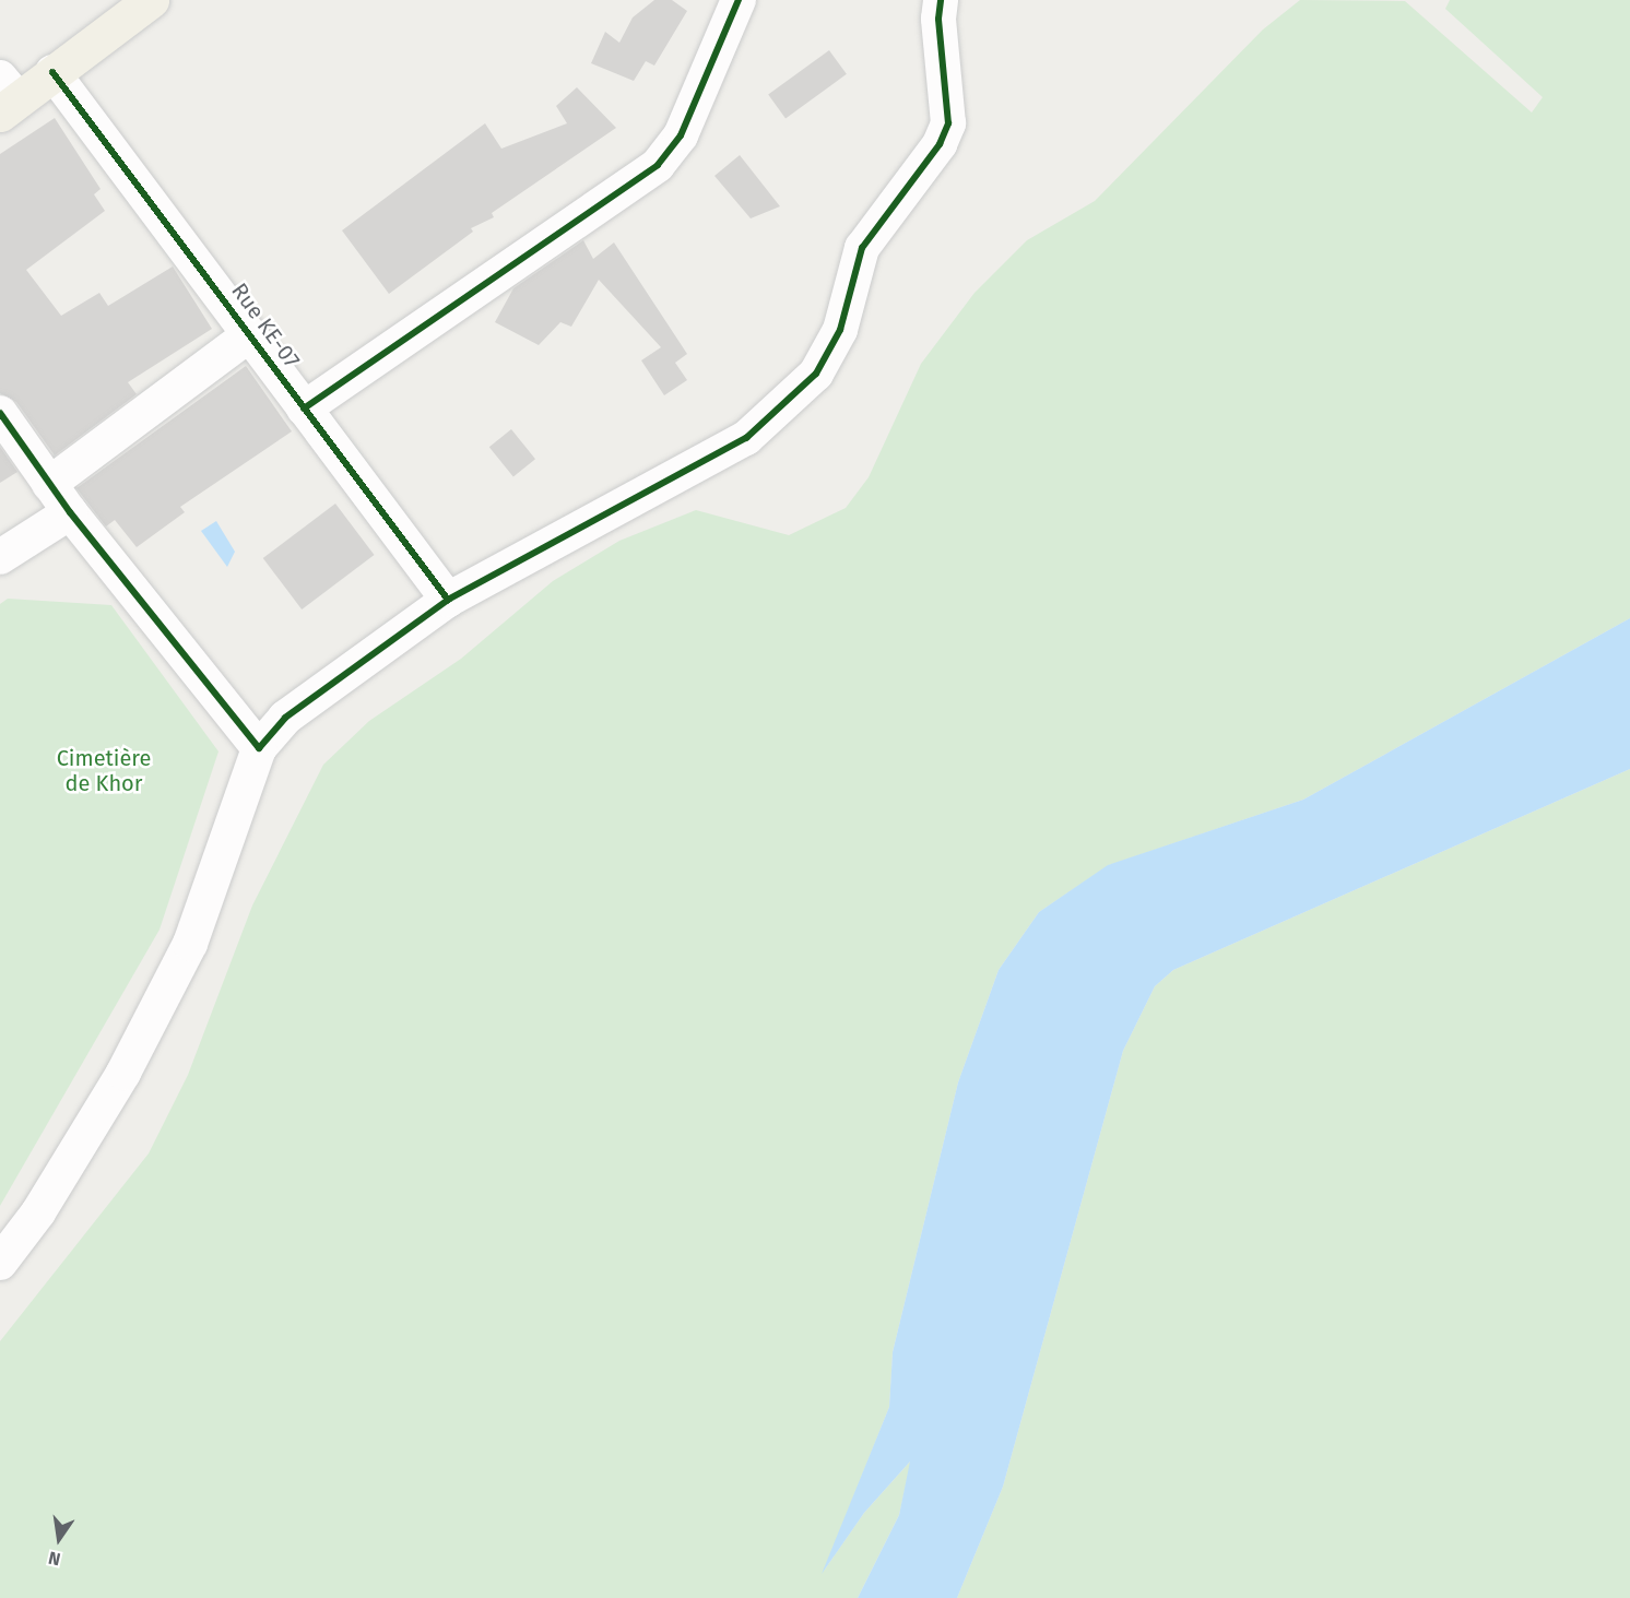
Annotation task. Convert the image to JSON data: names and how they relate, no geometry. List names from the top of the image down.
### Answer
{
  "streets": {
    "street": ["Rue KE-07"]
  },
  "parks": ["Cimetière de Khor"],
  "north": "bottom"
}
